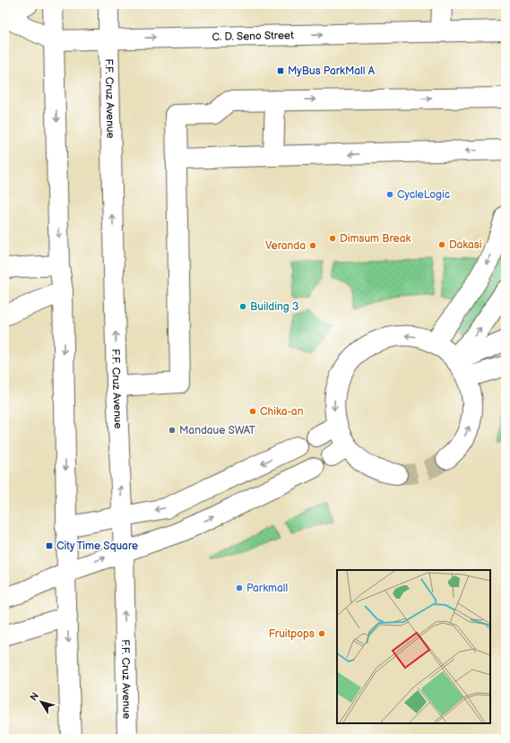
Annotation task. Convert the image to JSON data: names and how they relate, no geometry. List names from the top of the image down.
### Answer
{
  "streets": {
    "street": ["C. D. Seno Street", "F.F. Cruz Avenue"]
  },
  "crossings": [
    ["C. D. Seno Street", "F.F. Cruz Avenue"]
  ],
  "places": {
    "transit": ["MyBus ParkMall A", "City Time Square"],
    "other": [
      "CycleLogic",
      "Dimsum Break",
      "Dakasi",
      "Veranda",
      "Building 3",
      "Chika-an",
      "Mandaue SWAT",
      "Parkmall",
      "Fruitpops"
    ]
  },
  "north": "top left"
}
